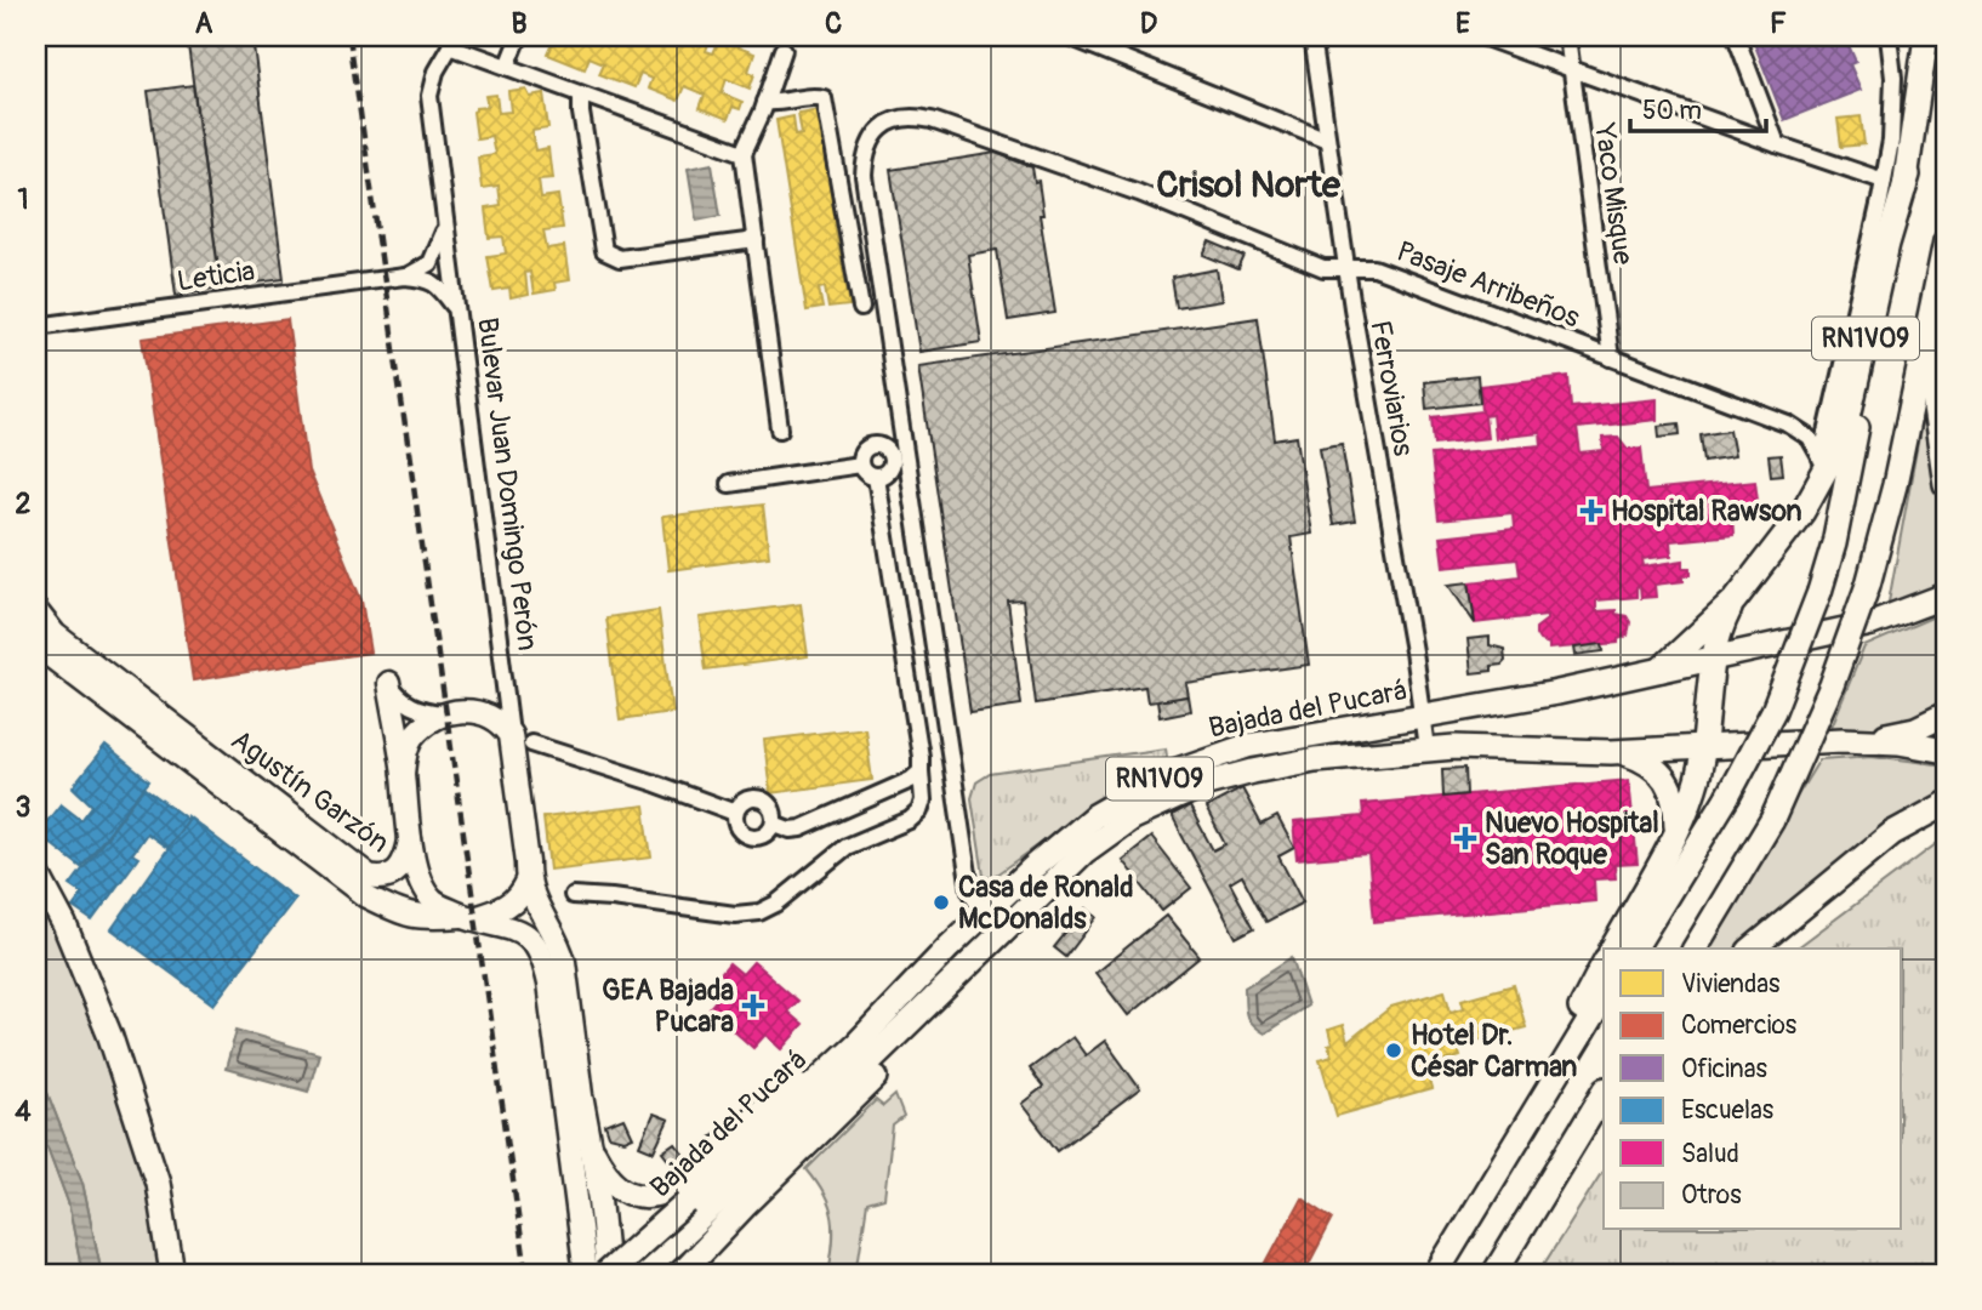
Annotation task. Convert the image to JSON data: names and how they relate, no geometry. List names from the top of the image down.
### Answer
{
  "streets": {
    "main road": [
      "RN1V09",
      "Bulevar Juan Domingo Perón",
      "Bajada del Pucará",
      "Agustín Garzón"
    ],
    "street": [
      "Yaco Misque",
      "Leticia",
      "Pasaje Arribeños",
      "Ferroviarios"
    ]
  },
  "crossings": [
    ["Yaco Misque", "Pasaje Arribeños"],
    ["Leticia", "Bulevar Juan Domingo Perón"],
    ["Pasaje Arribeños", "Ferroviarios"],
    ["Pasaje Arribeños", "Bajada del Pucará"],
    ["RN1V09", "Bajada del Pucará"],
    ["Ferroviarios", "Bajada del Pucará"],
    ["Bulevar Juan Domingo Perón", "Bajada del Pucará"],
    ["Bulevar Juan Domingo Perón", "Agustín Garzón"]
  ],
  "districts": ["Crisol Norte"],
  "places": {
    "health": ["Hospital Rawson", "Nuevo Hospital San Roque", "GEA Bajada Pucara"],
    "other": ["Casa de Ronald McDonalds", "Hotel Dr. César Carman"]
  },
  "legend": [
    "Viviendas",
    "Comercios",
    "Oficinas",
    "Escuelas",
    "Salud",
    "Otros"
  ],
  "scale_bar": "50 m",
  "grid": {
    "columns": [
      "A",
      "B",
      "C",
      "D",
      "E",
      "F"
    ],
    "rows": [
      "1",
      "2",
      "3",
      "4"
    ]
  }
}
